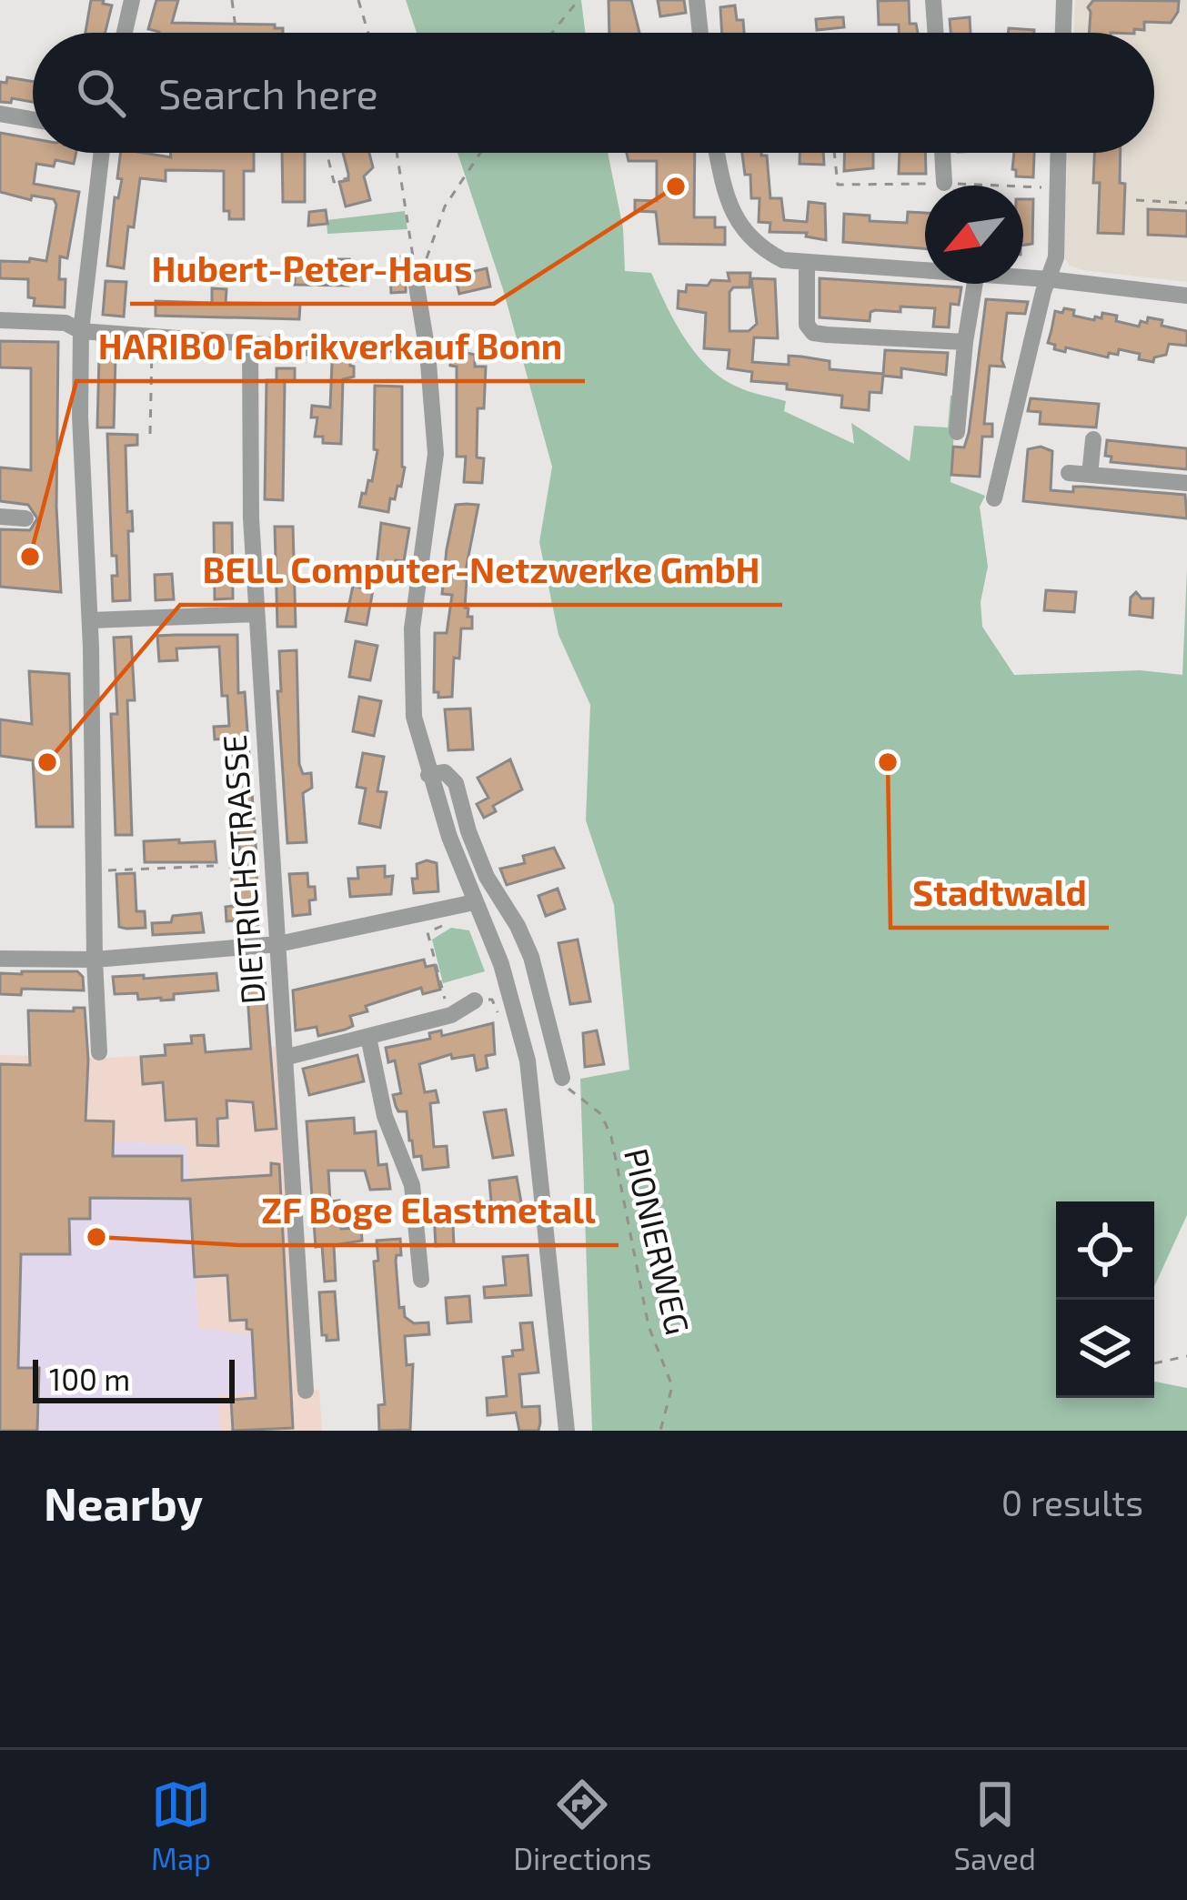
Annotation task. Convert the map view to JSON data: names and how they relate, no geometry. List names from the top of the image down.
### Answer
{
  "streets": {
    "street": ["DIETRICHSTRASSE"],
    "path": ["PIONIERWEG"]
  },
  "places": [
    "Hubert-Peter-Haus",
    "HARIBO Fabrikverkauf Bonn",
    "BELL Computer-Netzwerke GmbH",
    "Stadtwald",
    "ZF Boge Elastmetall"
  ],
  "scale_bar": "100 m",
  "north": "bottom left",
  "page": {
    "search": "Search here",
    "scale": "100 m",
    "heading": ["Nearby", "0 results"],
    "nav": ["Map", "Directions", "Saved"]
  }
}
